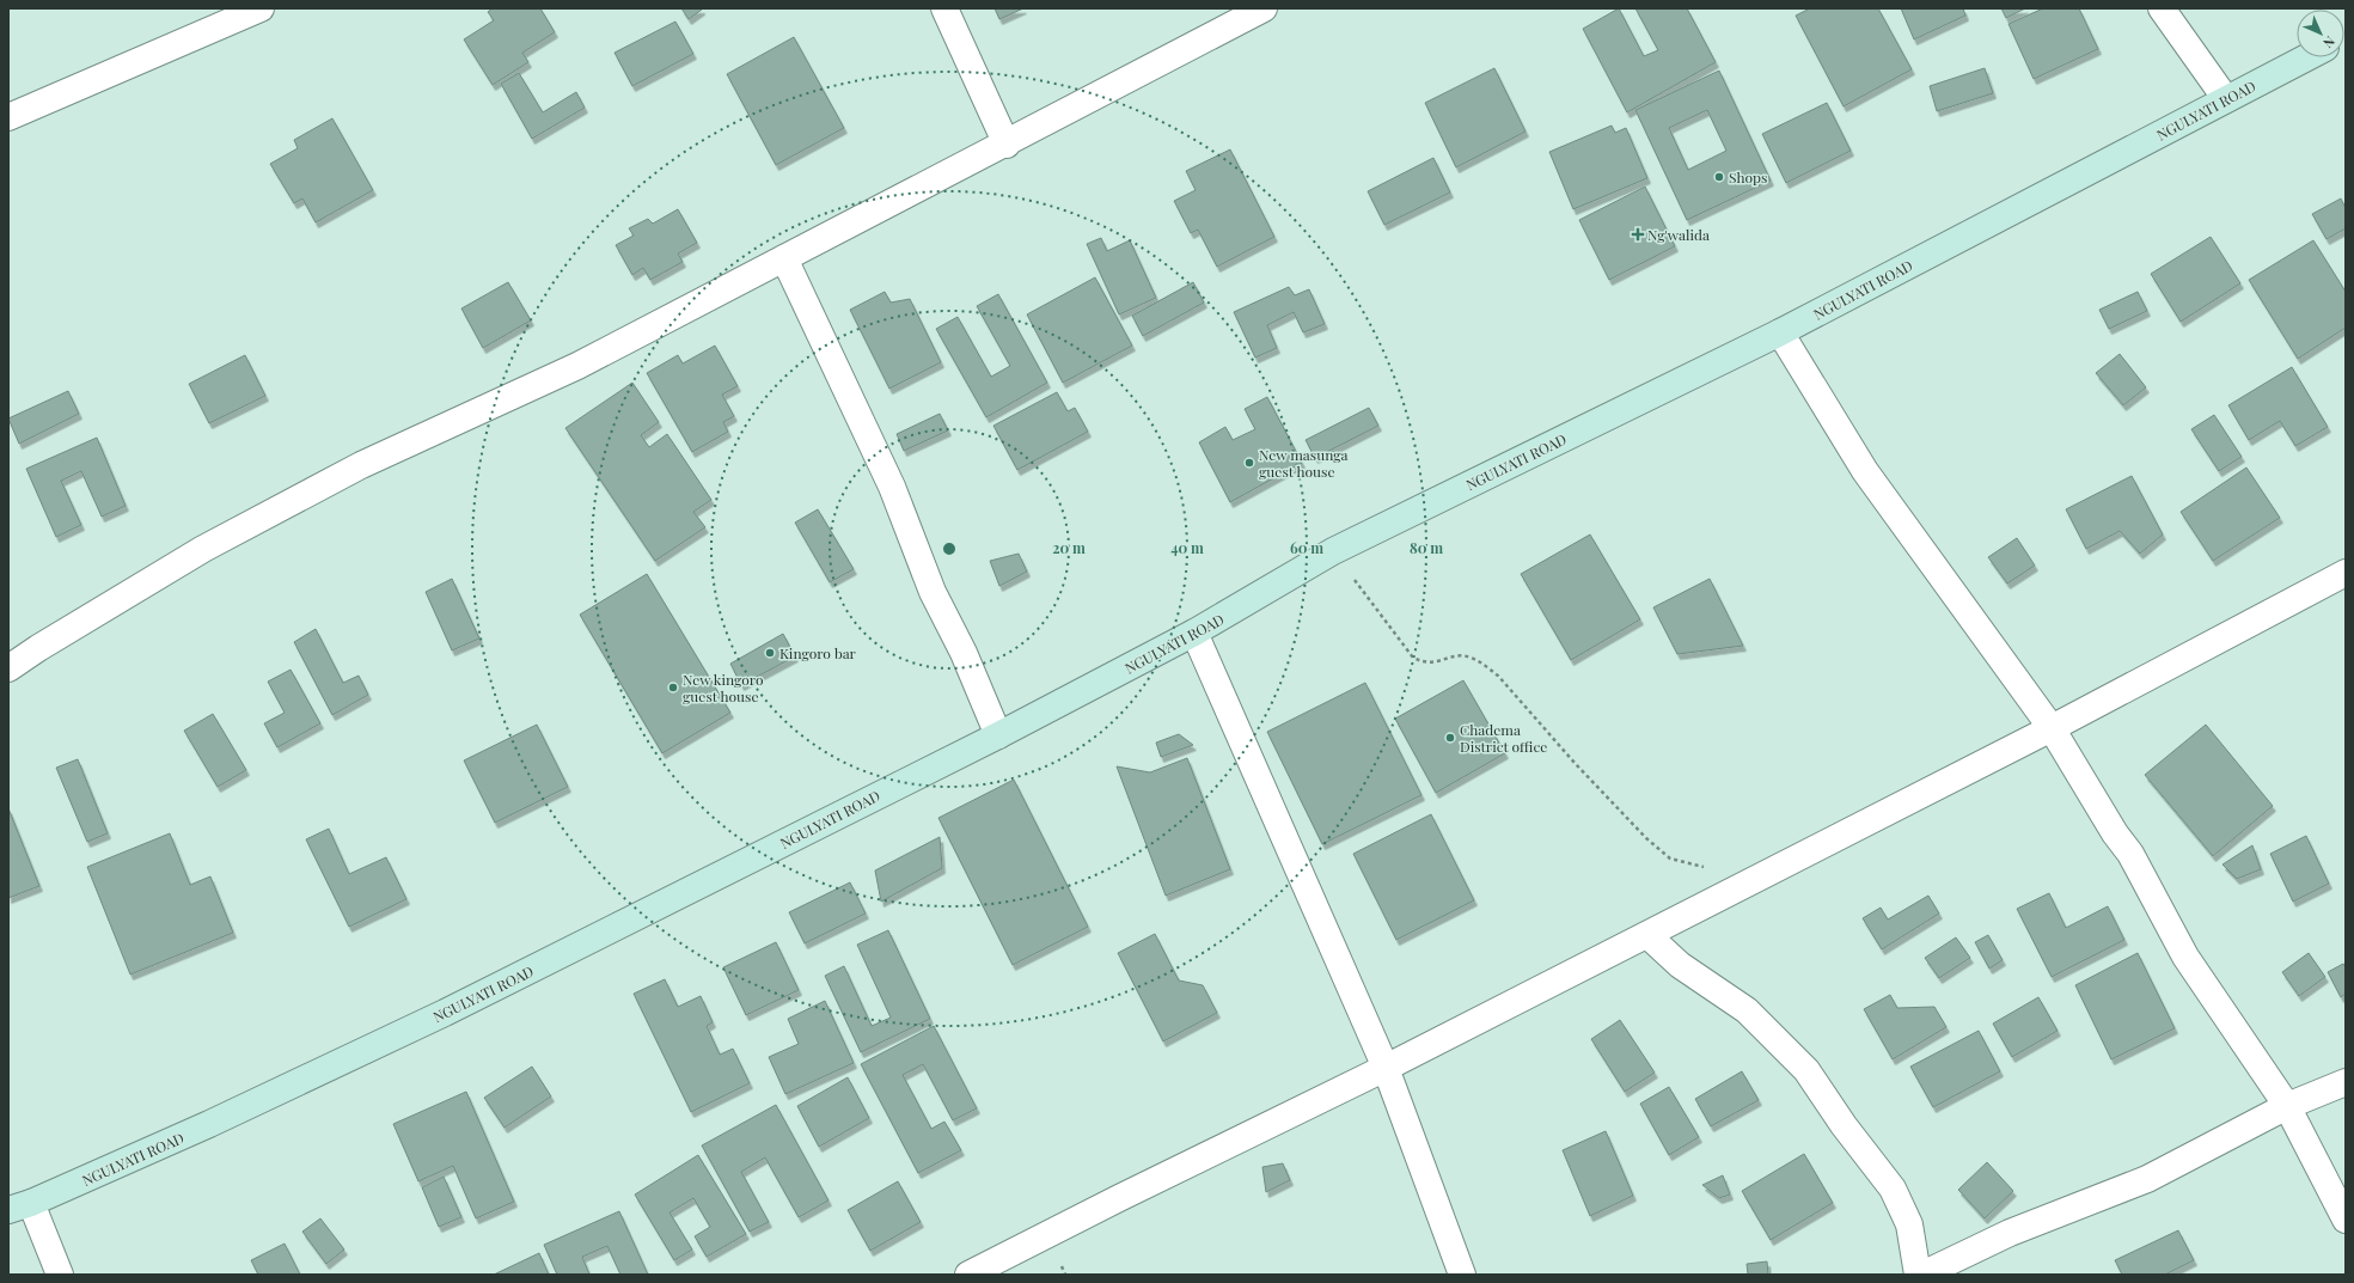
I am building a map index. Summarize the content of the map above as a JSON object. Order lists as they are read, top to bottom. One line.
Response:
{"streets":{"main road":["NGULYATI ROAD"]},"places":{"other":["Shops","New masunga guest house","Kingoro bar","New kingoro guest house","Chadema District office"],"health":["Ng'walida"]},"north":"bottom right","rings":["20 m","40 m","60 m","80 m"]}
